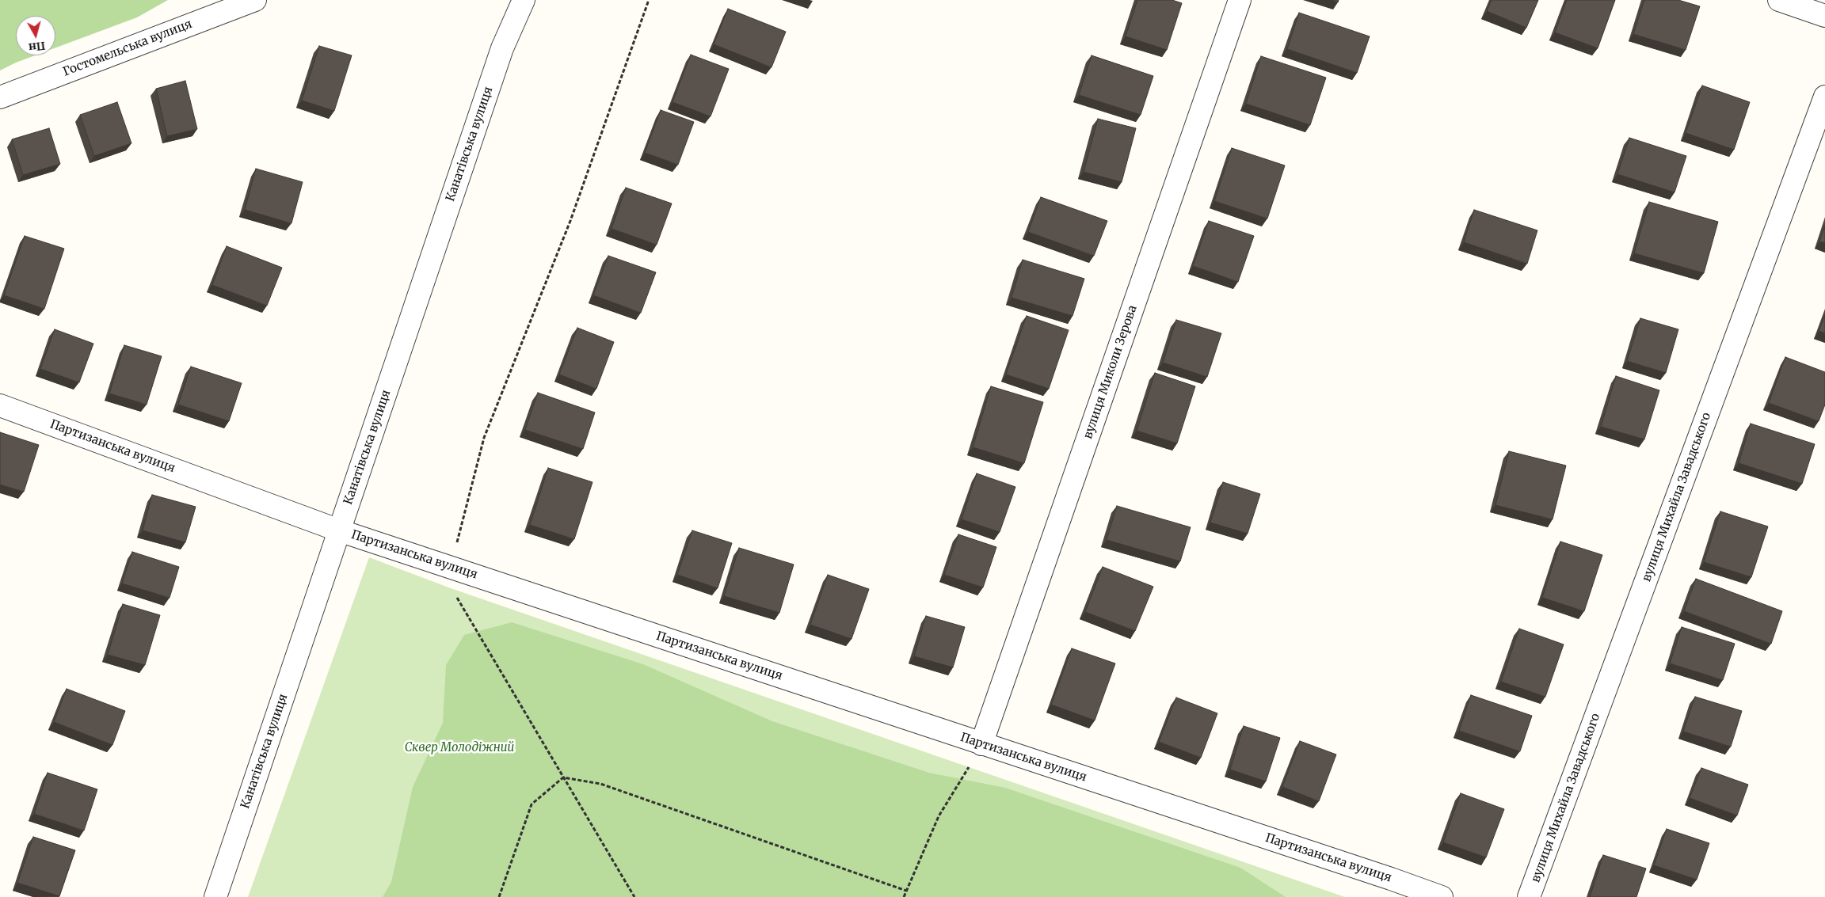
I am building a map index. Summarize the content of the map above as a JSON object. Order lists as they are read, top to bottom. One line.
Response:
{"streets":{"street":["Гостомельська вулиця","Канатівська вулиця","вулиця Миколи Зерова","Партизанська вулиця","вулиця Михайла Завадського"]},"crossings":[["Канатівська вулиця","Партизанська вулиця"],["вулиця Миколи Зерова","Партизанська вулиця"]],"parks":["Сквер Молодіжний"],"north":"bottom"}
